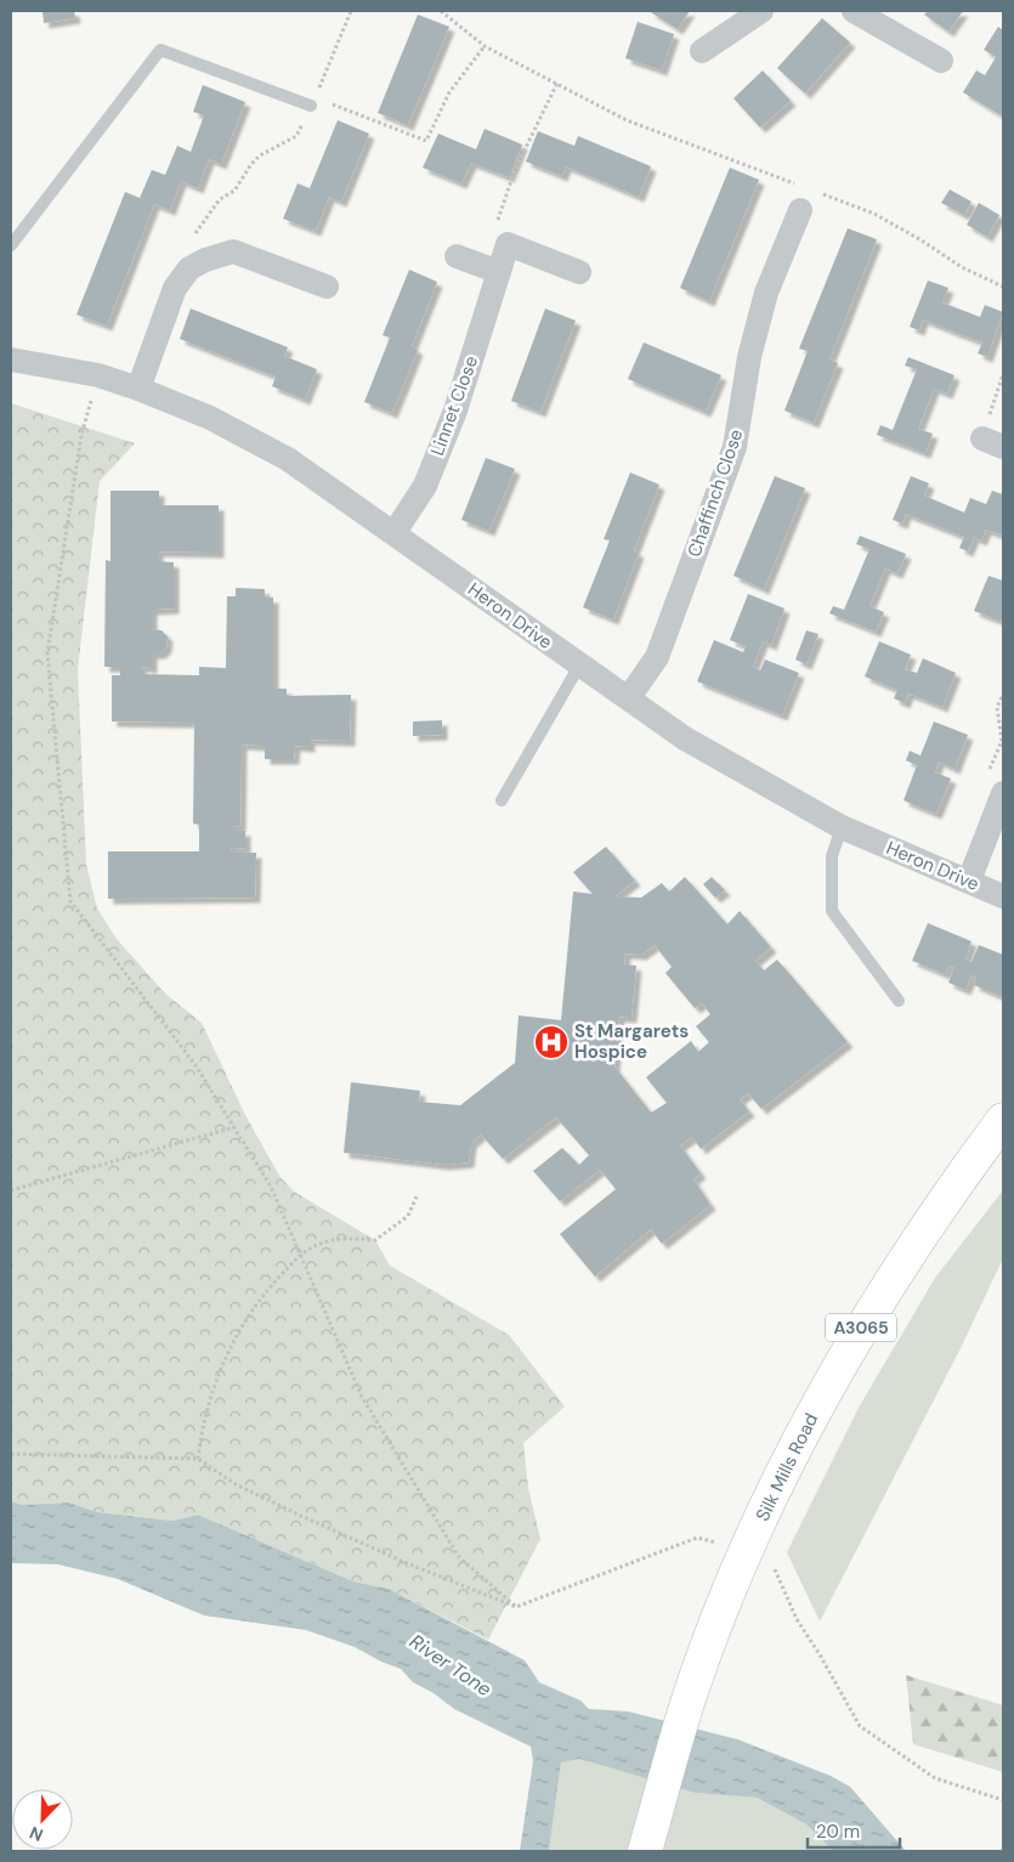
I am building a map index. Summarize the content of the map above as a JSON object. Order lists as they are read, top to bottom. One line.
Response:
{"streets":{"main road":["A3065","Silk Mills Road"],"street":["Linnet Close","Chaffinch Close","Heron Drive"]},"crossings":[["Linnet Close","Heron Drive"],["Chaffinch Close","Heron Drive"]],"water":["River Tone"],"places":{"hospital":["St Margarets Hospice"]},"scale_bar":"20 m","north":"bottom left"}
